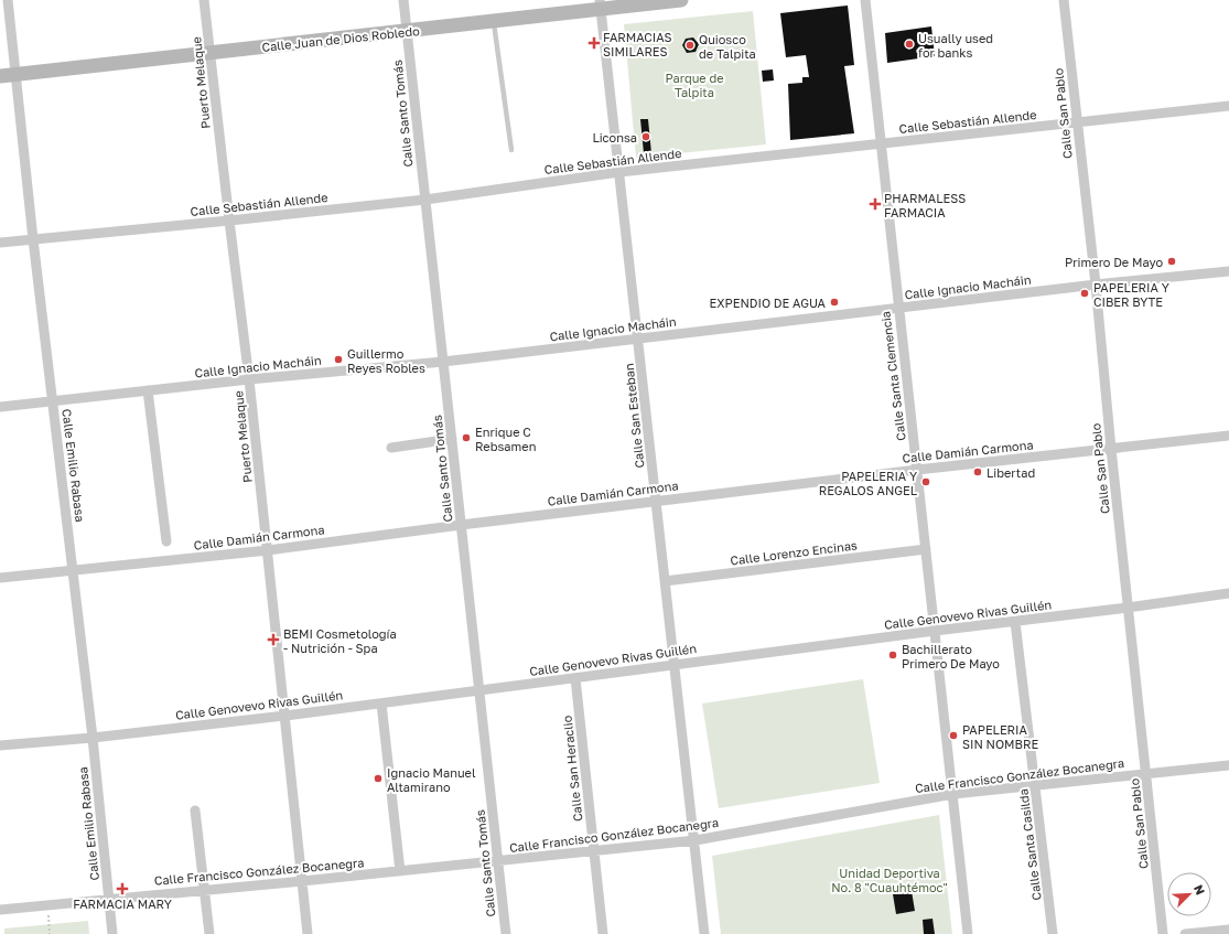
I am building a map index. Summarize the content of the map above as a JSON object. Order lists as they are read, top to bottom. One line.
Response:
{"streets":{"street":["Calle Juan de Dios Robledo","Puerto Melaque","Calle Santo Tomás","Calle San Pablo","Calle Sebastián Allende","Calle Ignacio Macháin","Calle Santa Clemencia","Calle San Esteban","Calle Damián Carmona","Calle Emilio Rabasa","Calle Lorenzo Encinas","Calle Genovevo Rivas Guillén","Calle San Heraclio","Calle Francisco González Bocanegra","Calle Santa Casilda"]},"crossings":[["Calle Juan de Dios Robledo","Puerto Melaque"],["Calle Juan de Dios Robledo","Calle Santo Tomás"],["Calle Juan de Dios Robledo","Calle San Esteban"],["Calle Juan de Dios Robledo","Calle Emilio Rabasa"],["Puerto Melaque","Calle Sebastián Allende"],["Puerto Melaque","Calle Ignacio Macháin"],["Puerto Melaque","Calle Damián Carmona"],["Puerto Melaque","Calle Genovevo Rivas Guillén"],["Puerto Melaque","Calle Francisco González Bocanegra"],["Calle Santo Tomás","Calle Sebastián Allende"],["Calle Santo Tomás","Calle Ignacio Macháin"],["Calle Santo Tomás","Calle Damián Carmona"],["Calle Santo Tomás","Calle Genovevo Rivas Guillén"],["Calle Santo Tomás","Calle Francisco González Bocanegra"],["Calle San Pablo","Calle Sebastián Allende"],["Calle San Pablo","Calle Ignacio Macháin"],["Calle San Pablo","Calle Damián Carmona"],["Calle San Pablo","Calle Genovevo Rivas Guillén"],["Calle San Pablo","Calle Francisco González Bocanegra"],["Calle Sebastián Allende","Calle Santa Clemencia"],["Calle Sebastián Allende","Calle San Esteban"],["Calle Sebastián Allende","Calle Emilio Rabasa"],["Calle Ignacio Macháin","Calle Santa Clemencia"],["Calle Ignacio Macháin","Calle San Esteban"],["Calle Ignacio Macháin","Calle Emilio Rabasa"],["Calle Santa Clemencia","Calle Damián Carmona"],["Calle Santa Clemencia","Calle Lorenzo Encinas"],["Calle Santa Clemencia","Calle Genovevo Rivas Guillén"],["Calle Santa Clemencia","Calle Francisco González Bocanegra"],["Calle San Esteban","Calle Damián Carmona"],["Calle San Esteban","Calle Lorenzo Encinas"],["Calle San Esteban","Calle Genovevo Rivas Guillén"],["Calle San Esteban","Calle Francisco González Bocanegra"],["Calle Damián Carmona","Calle Emilio Rabasa"],["Calle Emilio Rabasa","Calle Genovevo Rivas Guillén"],["Calle Emilio Rabasa","Calle Francisco González Bocanegra"],["Calle Genovevo Rivas Guillén","Calle San Heraclio"],["Calle Genovevo Rivas Guillén","Calle Santa Casilda"],["Calle San Heraclio","Calle Francisco González Bocanegra"],["Calle Francisco González Bocanegra","Calle Santa Casilda"]],"parks":["Parque de Talpita","Unidad Deportiva No. 8 \"Cuauhtémoc\""],"places":{"health":["FARMACIAS SIMILARES","PHARMALESS FARMACIA","BEMI Cosmetología - Nutrición - Spa","FARMACIA MARY"],"other":["Usually used for banks","Quiosco de Talpita","Liconsa","Primero De Mayo","PAPELERIA Y CIBER BYTE","EXPENDIO DE AGUA","Guillermo Reyes Robles","Enrique C Rebsamen","Libertad","PAPELERIA Y REGALOS ANGEL","Bachillerato Primero De Mayo","PAPELERIA SIN NOMBRE","Ignacio Manuel Altamirano"]},"north":"top right"}
